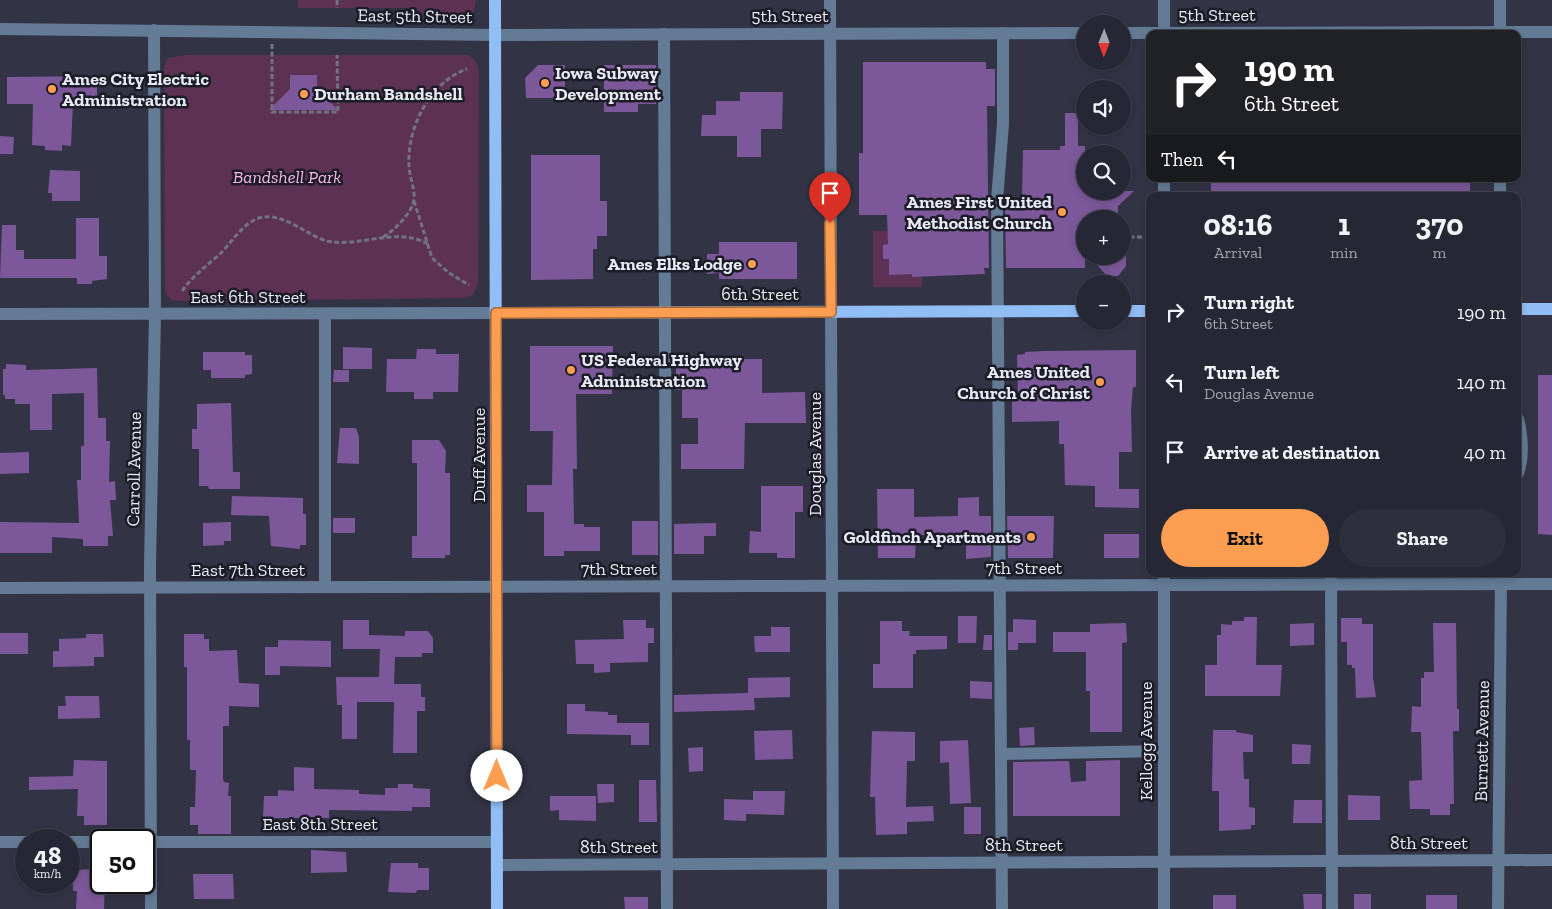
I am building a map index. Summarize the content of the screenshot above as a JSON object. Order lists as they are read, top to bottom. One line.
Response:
{"streets":{"main road":["6th Street","Duff Avenue"],"street":["5th Street","East 5th Street","East 6th Street","Douglas Avenue","Carroll Avenue","7th Street","East 7th Street","Kellogg Avenue","Burnett Avenue","East 8th Street","8th Street"]},"crossings":[["5th Street","East 5th Street"],["5th Street","Douglas Avenue"],["5th Street","Duff Avenue"],["East 5th Street","Duff Avenue"],["East 5th Street","Carroll Avenue"],["6th Street","East 6th Street"],["6th Street","Douglas Avenue"],["6th Street","Duff Avenue"],["East 6th Street","Duff Avenue"],["East 6th Street","Carroll Avenue"],["Douglas Avenue","7th Street"],["Douglas Avenue","8th Street"],["Duff Avenue","7th Street"],["Duff Avenue","East 7th Street"],["Duff Avenue","East 8th Street"],["Duff Avenue","8th Street"],["Carroll Avenue","East 7th Street"],["7th Street","East 7th Street"],["7th Street","Kellogg Avenue"],["7th Street","Burnett Avenue"],["Kellogg Avenue","8th Street"],["Burnett Avenue","8th Street"]],"parks":["Bandshell Park"],"places":["Iowa Subway Development","Ames City Electric Administration","Durham Bandshell","Ames First United Methodist Church","Ames Elks Lodge","US Federal Highway Administration","Ames United Church of Christ","Goldfinch Apartments"],"north":"bottom","page":{"map_buttons":["+","−"],"turn":["190 m","6th Street"],"then":"Then","eta":["08:16","Arrival","1","min","370","m"],"list":[{"name":"Turn right","note":"6th Street","value":"190 m"},{"name":"Turn left","note":"Douglas Avenue","value":"140 m"},{"name":"Arrive at destination","value":"40 m"}],"buttons":["Exit","Share"],"speed":"48 km/h","limit":"50"}}
